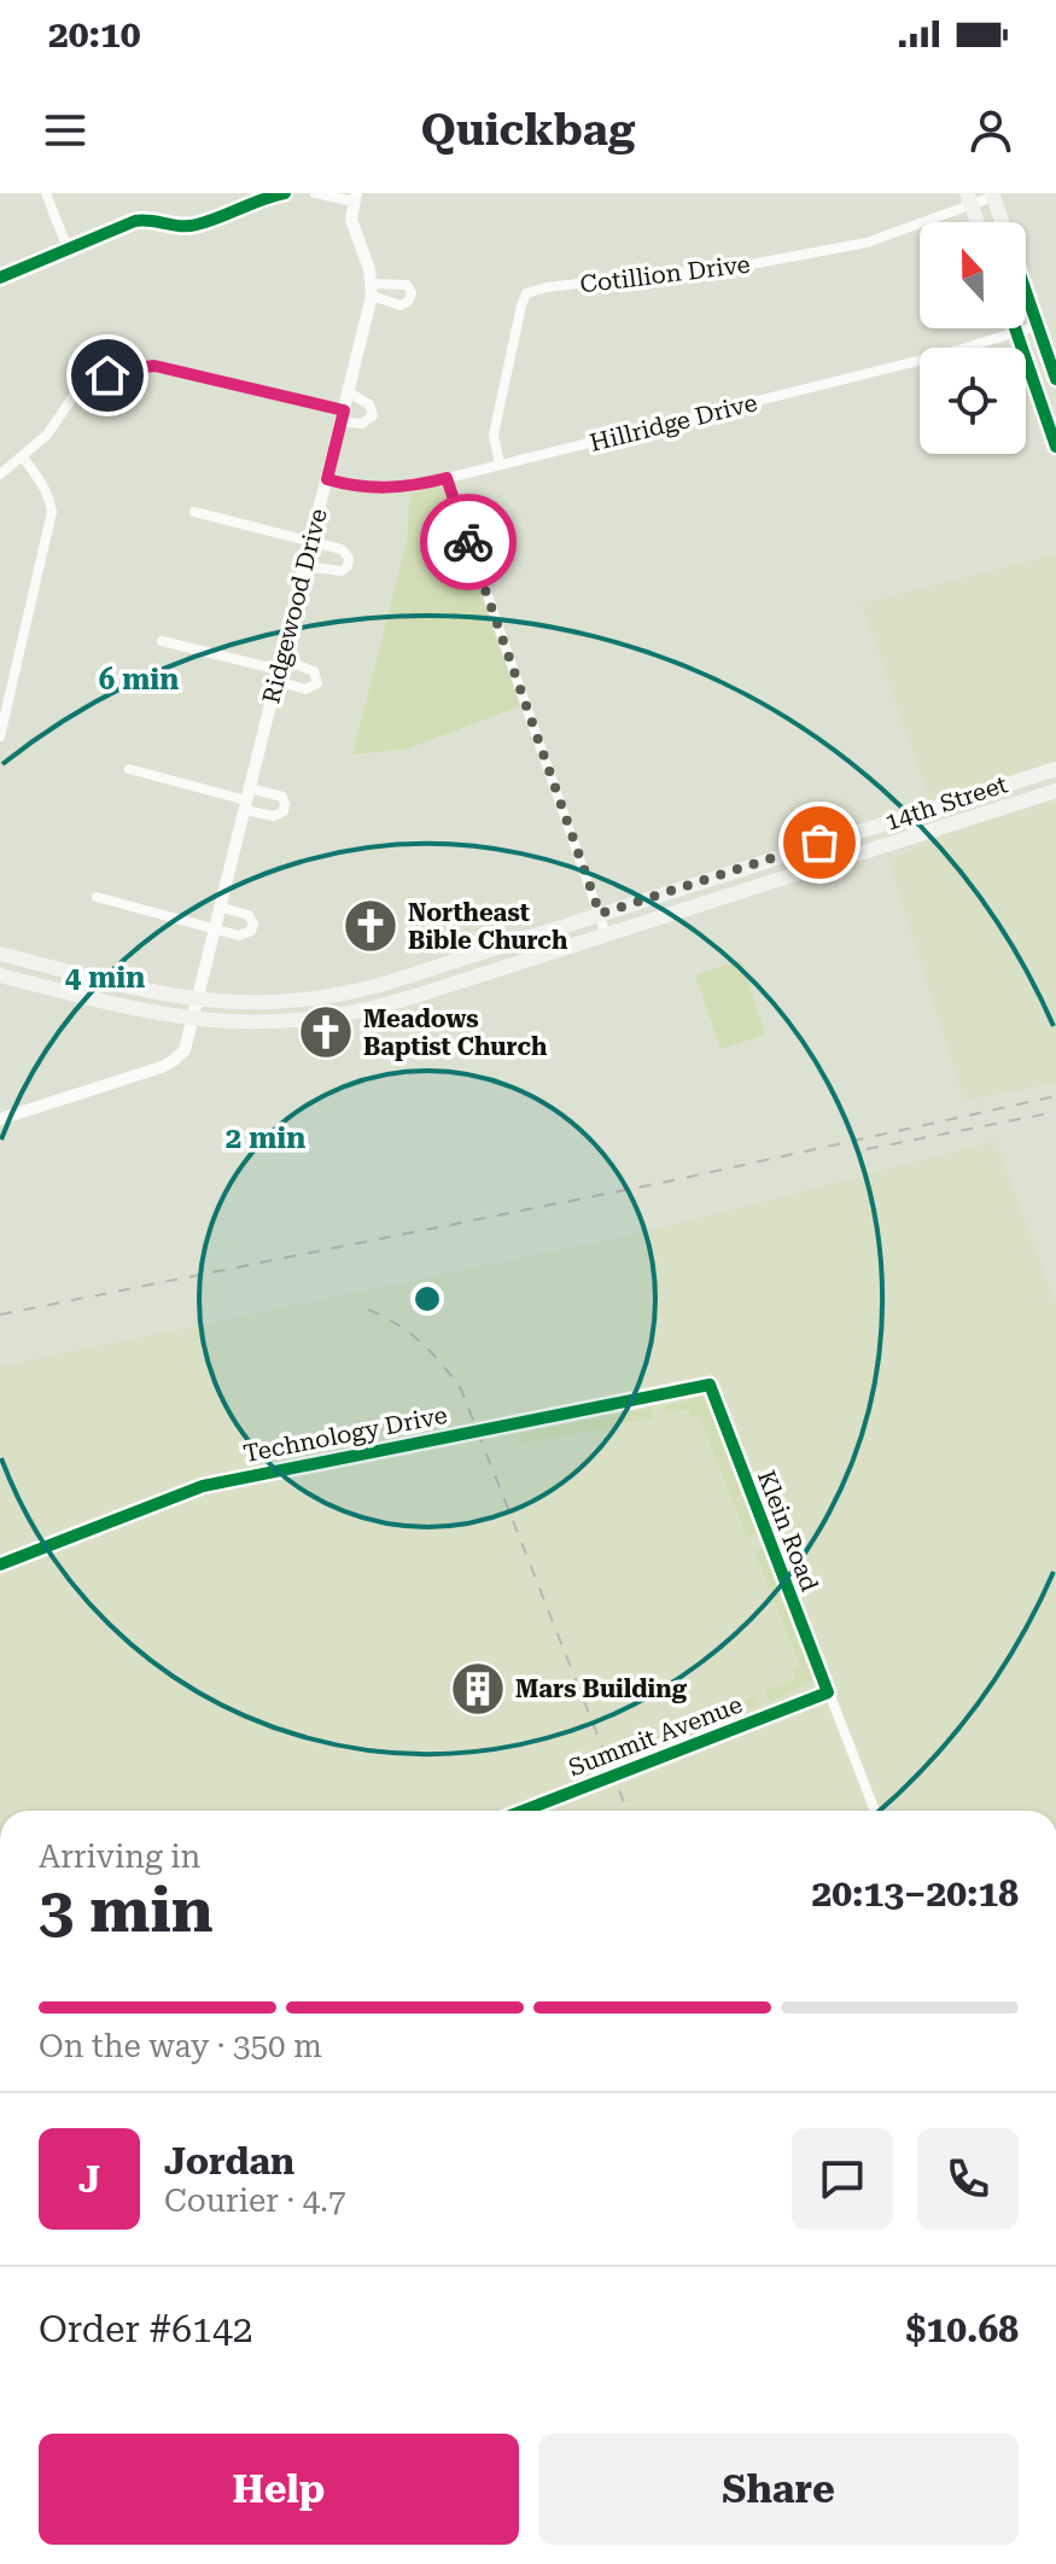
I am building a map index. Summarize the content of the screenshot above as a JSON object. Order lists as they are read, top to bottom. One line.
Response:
{"streets":{"main road":["14th Street"],"street":["Cotillion Drive","Hillridge Drive","Ridgewood Drive","Technology Drive","Klein Road","Summit Avenue"]},"crossings":[["Cotillion Drive","Hillridge Drive"],["Hillridge Drive","Ridgewood Drive"],["Ridgewood Drive","14th Street"],["Technology Drive","Klein Road"],["Klein Road","Summit Avenue"]],"places":{"church":["Northeast Bible Church","Meadows Baptist Church"],"building":["Mars Building"]},"north":"top","page":{"status":"20:10","header":"Quickbag","heading":["3 min","Arriving in","20:13–20:18"],"panel":["Jordan","Courier · 4.7","Order #6142","$10.68"],"bar":"On the way · 350 m","round":"J","buttons":["Help","Share"]},"rings":["6 min","4 min","2 min"]}
